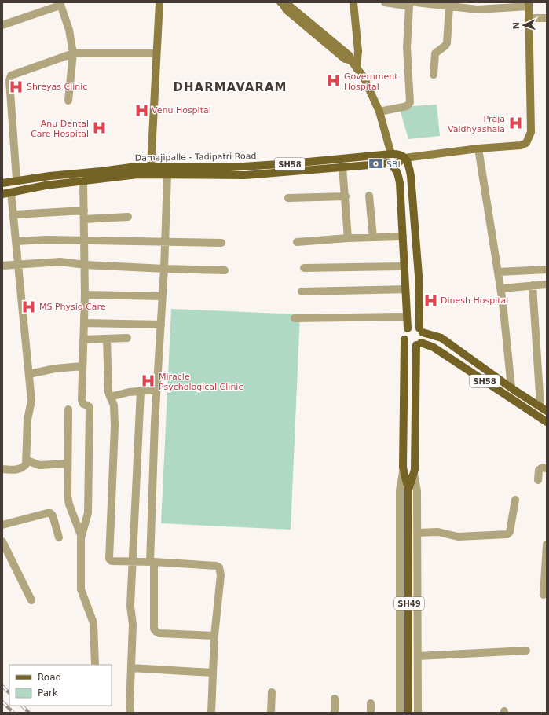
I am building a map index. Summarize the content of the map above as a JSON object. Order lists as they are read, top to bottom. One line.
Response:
{"streets":{"main road":["Damajipalle - Tadipatri Road","SH58","SH49"]},"crossings":[["SH58","SH49"]],"districts":["DHARMAVARAM"],"places":{"hospital":["Government Hospital","Shreyas Clinic","Venu Hospital","Praja Vaidhyashala","Anu Dental Care Hospital","Dinesh Hospital","MS Physio Care","Miracle Psychological Clinic"],"bank":["SBI"]},"legend":["Road","Park"],"north":"left"}
